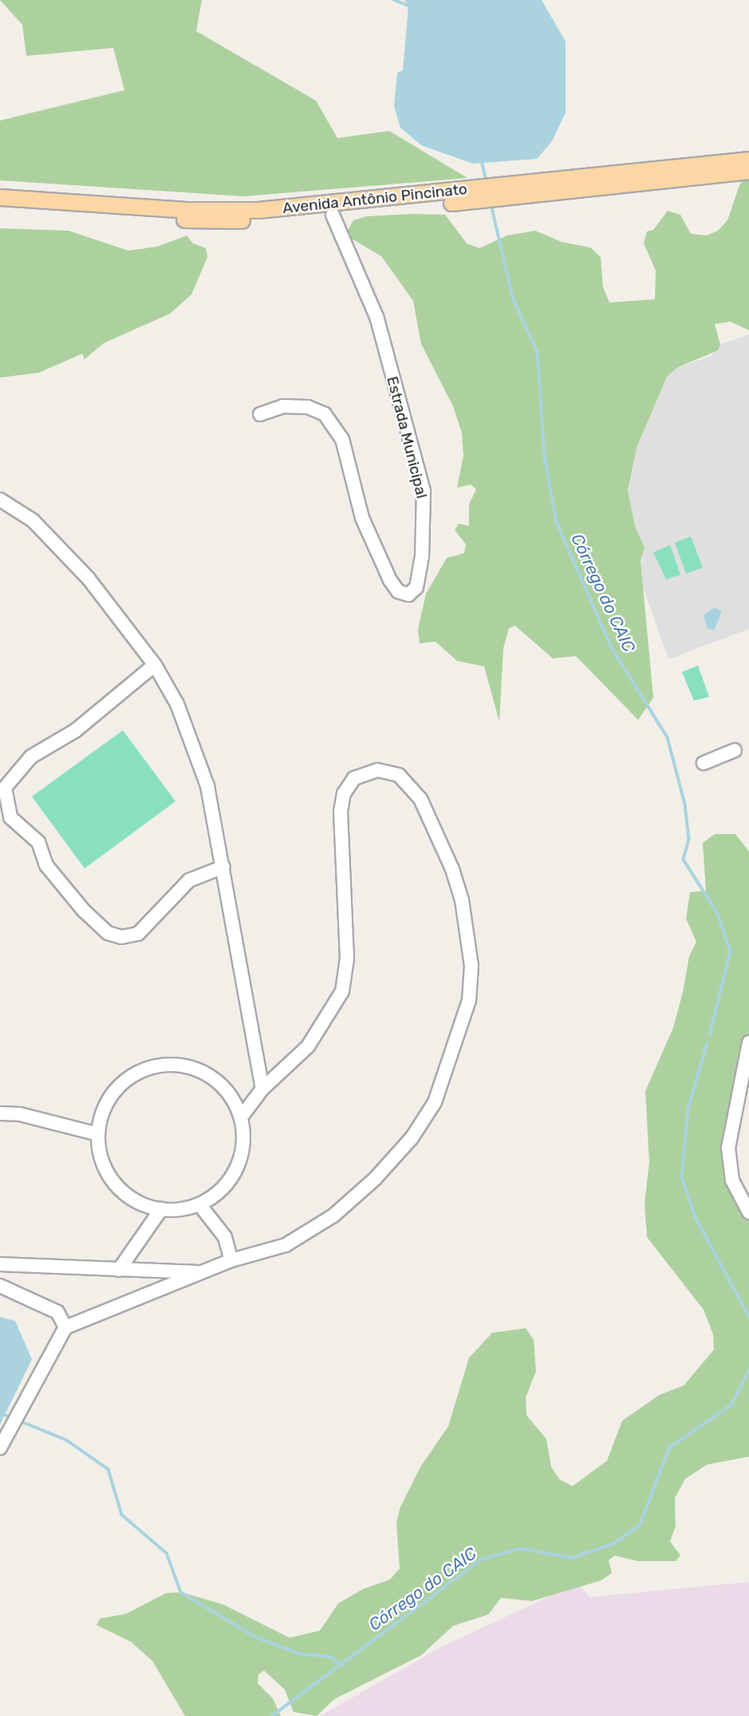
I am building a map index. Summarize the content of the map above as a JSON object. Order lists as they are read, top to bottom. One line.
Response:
{"streets":{"main road":["Avenida Antônio Pincinato"],"street":["Estrada Municipal"]},"crossings":[["Avenida Antônio Pincinato","Estrada Municipal"]],"water":["Córrego do CAIC"]}
